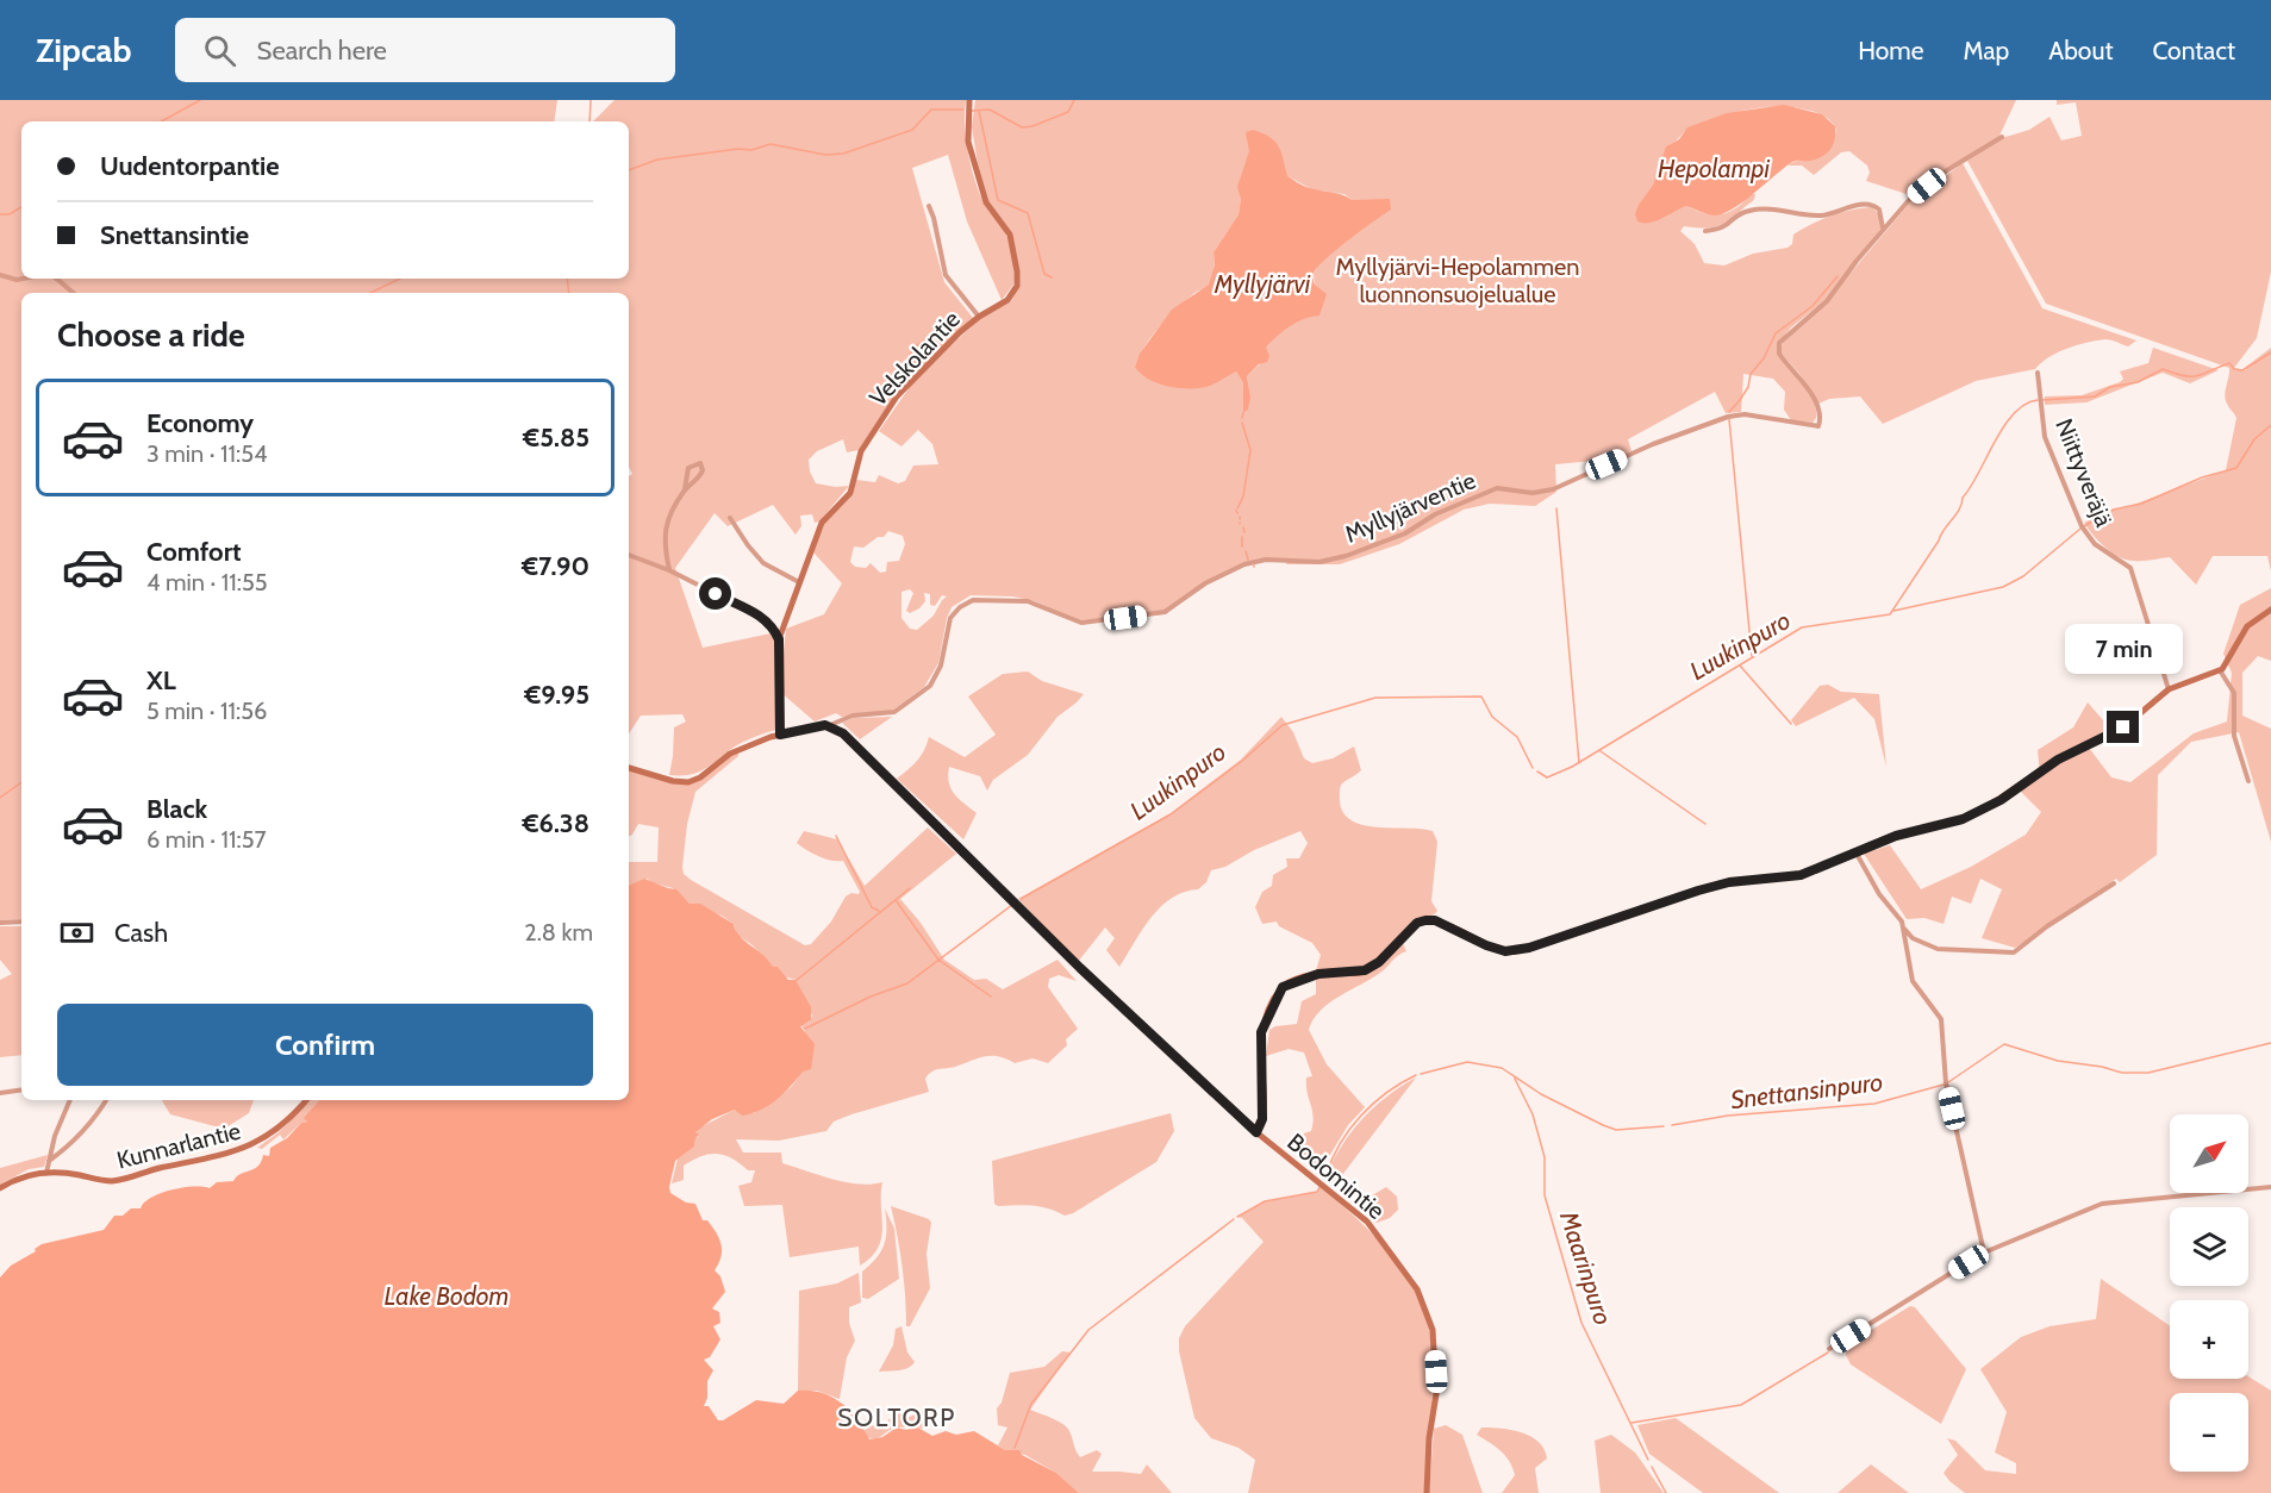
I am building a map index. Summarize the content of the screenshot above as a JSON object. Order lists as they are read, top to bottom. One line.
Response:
{"streets":{"street":["Velskolantie","Niittyveräjä","Myllyjärventie","Kunnarlantie","Bodomintie"]},"crossings":[["Myllyjärventie","Bodomintie"]],"districts":["SOLTORP"],"water":["Hepolampi","Myllyjärvi","Luukinpuro","Snettansinpuro","Maarinpuro","Lake Bodom"],"parks":["Myllyjärvi-Hepolammen luonnonsuojelualue"],"north":"top right","page":{"header":"Zipcab","search":"Search here","nav":["Home","Map","About","Contact"],"banner":["Uudentorpantie","Snettansintie"],"heading":"Choose a ride","list":[{"name":"Economy","note":"3 min · 11:54","value":"€5.85"},{"name":"Comfort","note":"4 min · 11:55","value":"€7.90"},{"name":"XL","note":"5 min · 11:56","value":"€9.95"},{"name":"Black","note":"6 min · 11:57","value":"€6.38"}],"bubble":"7 min","pay":["Cash","2.8 km"],"buttons":"Confirm","map_buttons":["+","−"]}}
